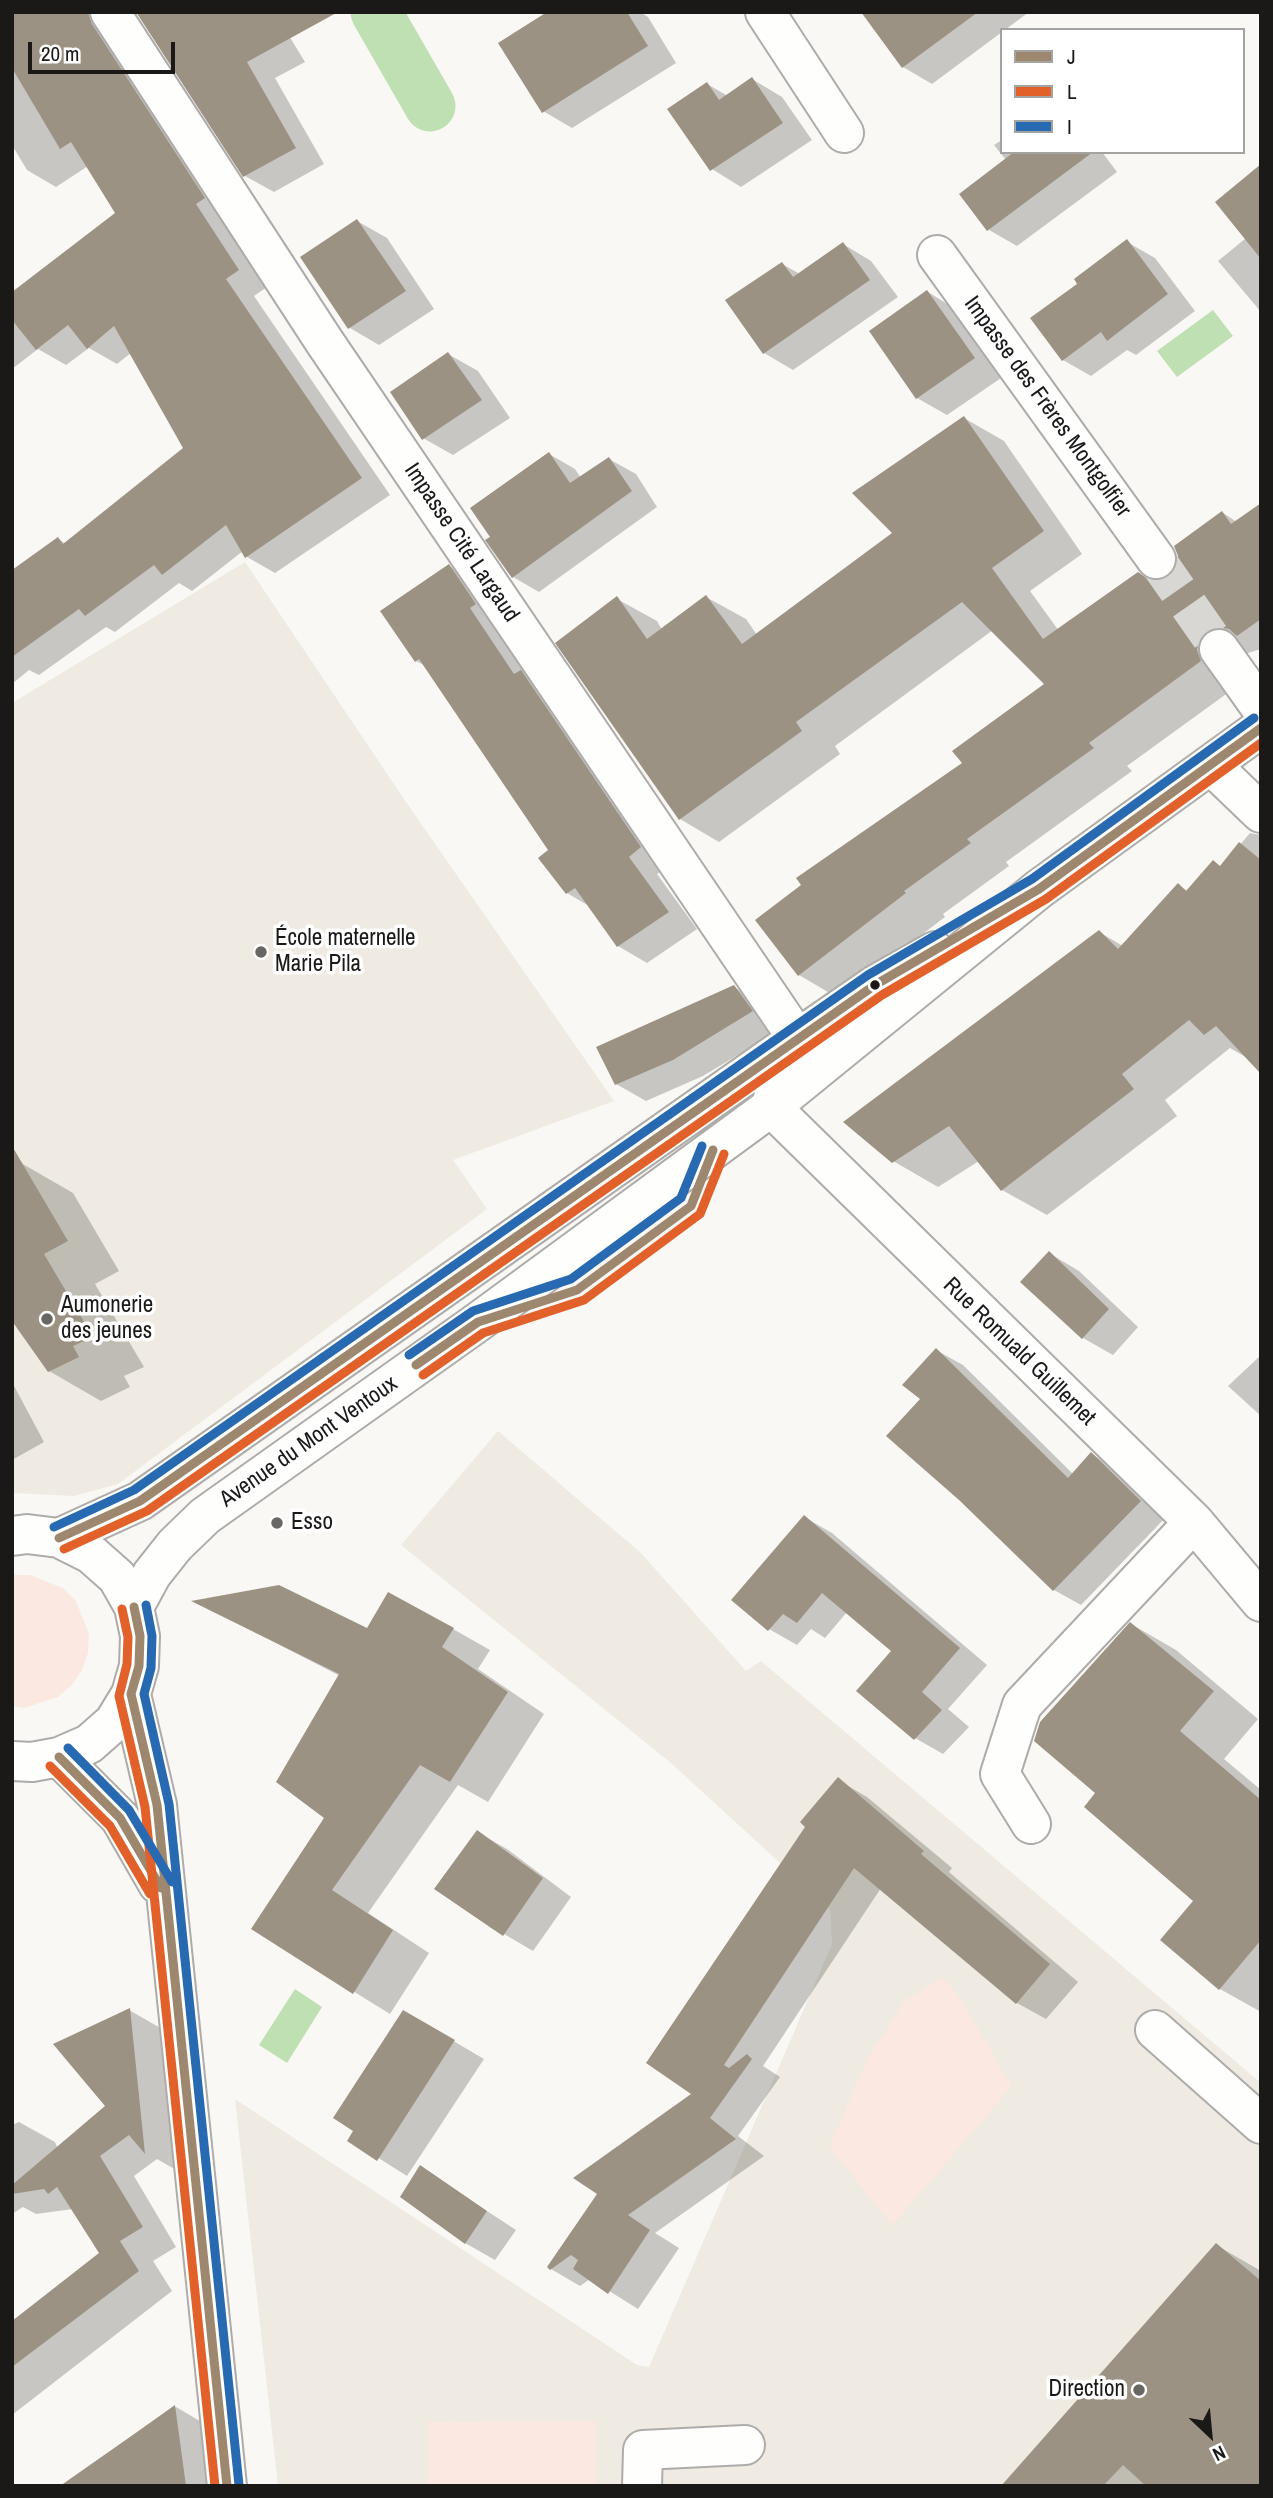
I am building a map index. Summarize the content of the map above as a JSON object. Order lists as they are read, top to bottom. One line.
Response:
{"streets":{"main road":["Impasse des Frères Montgolfier","Impasse Cité Largaud","Rue Romuald Guillemet","Avenue du Mont Ventoux"]},"crossings":[["Impasse Cité Largaud","Avenue du Mont Ventoux"],["Rue Romuald Guillemet","Avenue du Mont Ventoux"]],"places":["École maternelle Marie Pila","Aumonerie des jeunes","Esso","Direction"],"lines":["transit line I","transit line J","transit line L"],"legend":["J","L","I"],"scale_bar":"20 m","north":"bottom right"}
